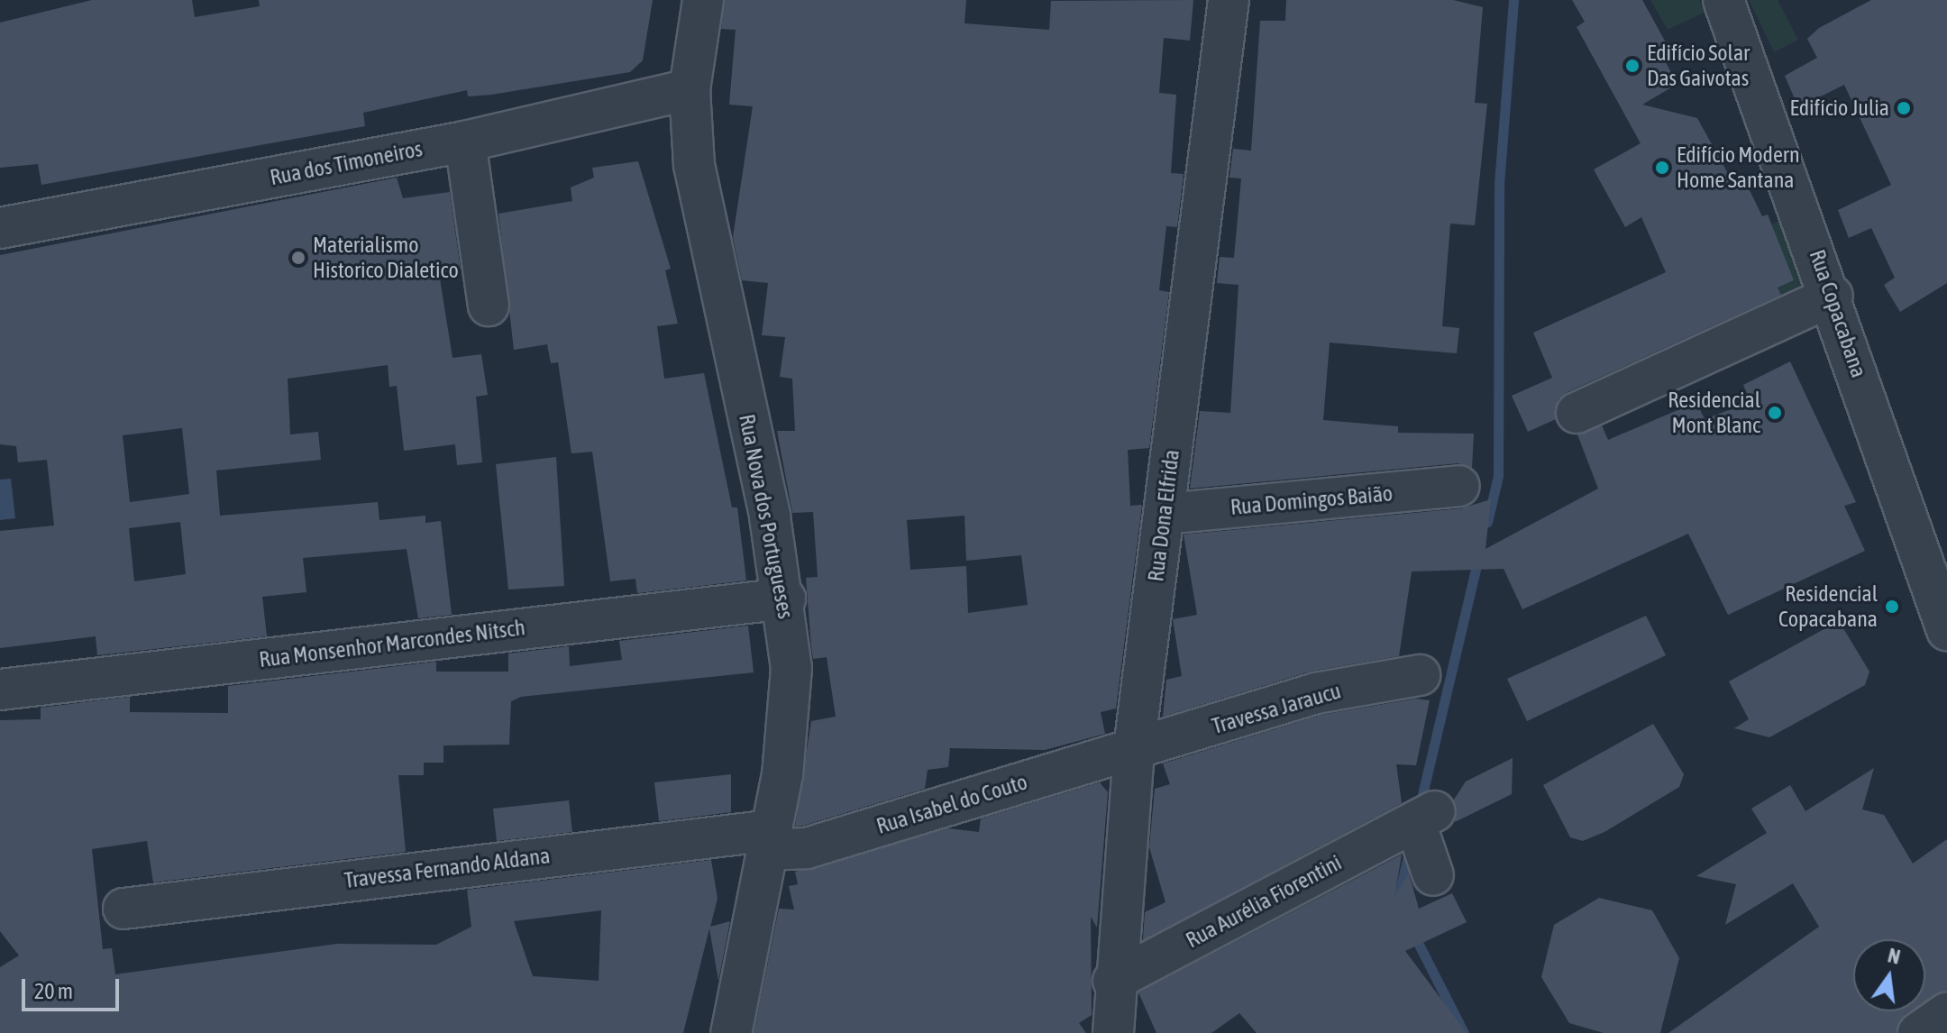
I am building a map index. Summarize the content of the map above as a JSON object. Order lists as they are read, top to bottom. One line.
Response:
{"streets":{"street":["Rua dos Timoneiros","Rua Copacabana","Rua Domingos Baião","Rua Dona Elfrida","Rua Nova dos Portugueses","Rua Monsenhor Marcondes Nitsch","Travessa Jaraucu","Rua Isabel do Couto","Travessa Fernando Aldana","Rua Aurélia Fiorentini"]},"crossings":[["Rua dos Timoneiros","Rua Nova dos Portugueses"],["Rua Domingos Baião","Rua Dona Elfrida"],["Rua Dona Elfrida","Travessa Jaraucu"],["Rua Dona Elfrida","Rua Isabel do Couto"],["Rua Dona Elfrida","Rua Aurélia Fiorentini"],["Rua Nova dos Portugueses","Rua Monsenhor Marcondes Nitsch"],["Rua Nova dos Portugueses","Rua Isabel do Couto"],["Rua Nova dos Portugueses","Travessa Fernando Aldana"],["Travessa Jaraucu","Rua Isabel do Couto"],["Rua Isabel do Couto","Travessa Fernando Aldana"]],"places":["Edifício Solar Das Gaivotas","Edifício Julia","Edifício Modern Home Santana","Materialismo Historico Dialetico","Residencial Mont Blanc","Residencial Copacabana"],"scale_bar":"20 m","north":"top"}
